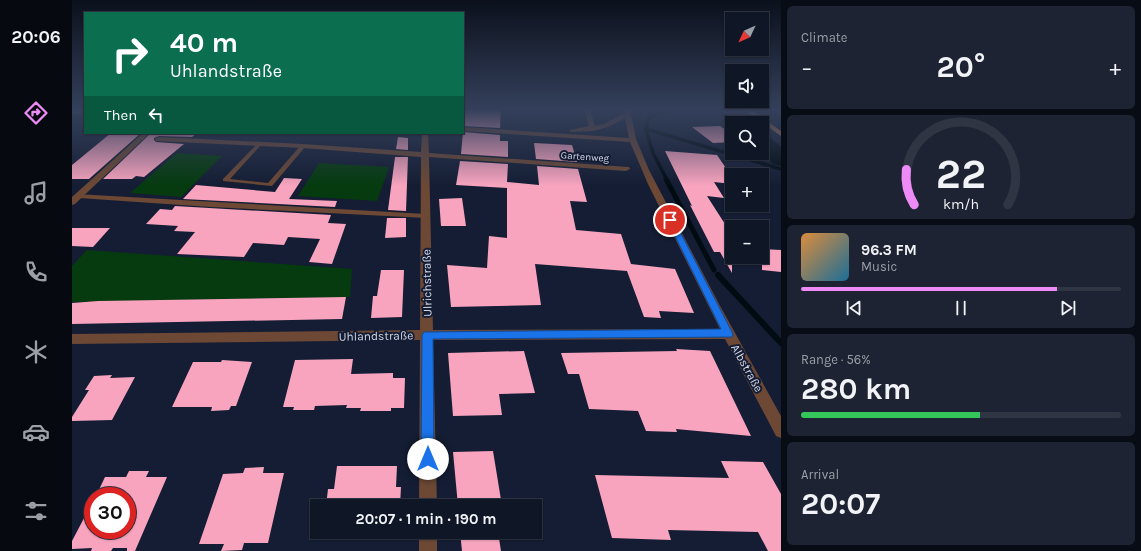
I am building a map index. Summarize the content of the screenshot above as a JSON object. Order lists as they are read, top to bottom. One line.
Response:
{"streets":{"street":["Gartenweg","Ulrichstraße","Uhlandstraße","Albstraße"]},"crossings":[["Gartenweg","Ulrichstraße"],["Ulrichstraße","Uhlandstraße"],["Uhlandstraße","Albstraße"]],"north":"bottom left","page":{"tabs":"20:06","tile":["Climate",["Range · 56%","280 km"],["Arrival","20:07"]],"map_buttons":["+","−"],"turn":["40 m","Uhlandstraße"],"heat":["−","20°","+"],"then":"Then","song":["96.3 FM","Music"],"limit":"30","trip":"20:07 · 1 min · 190 m","gauge":["22","km/h"]}}
